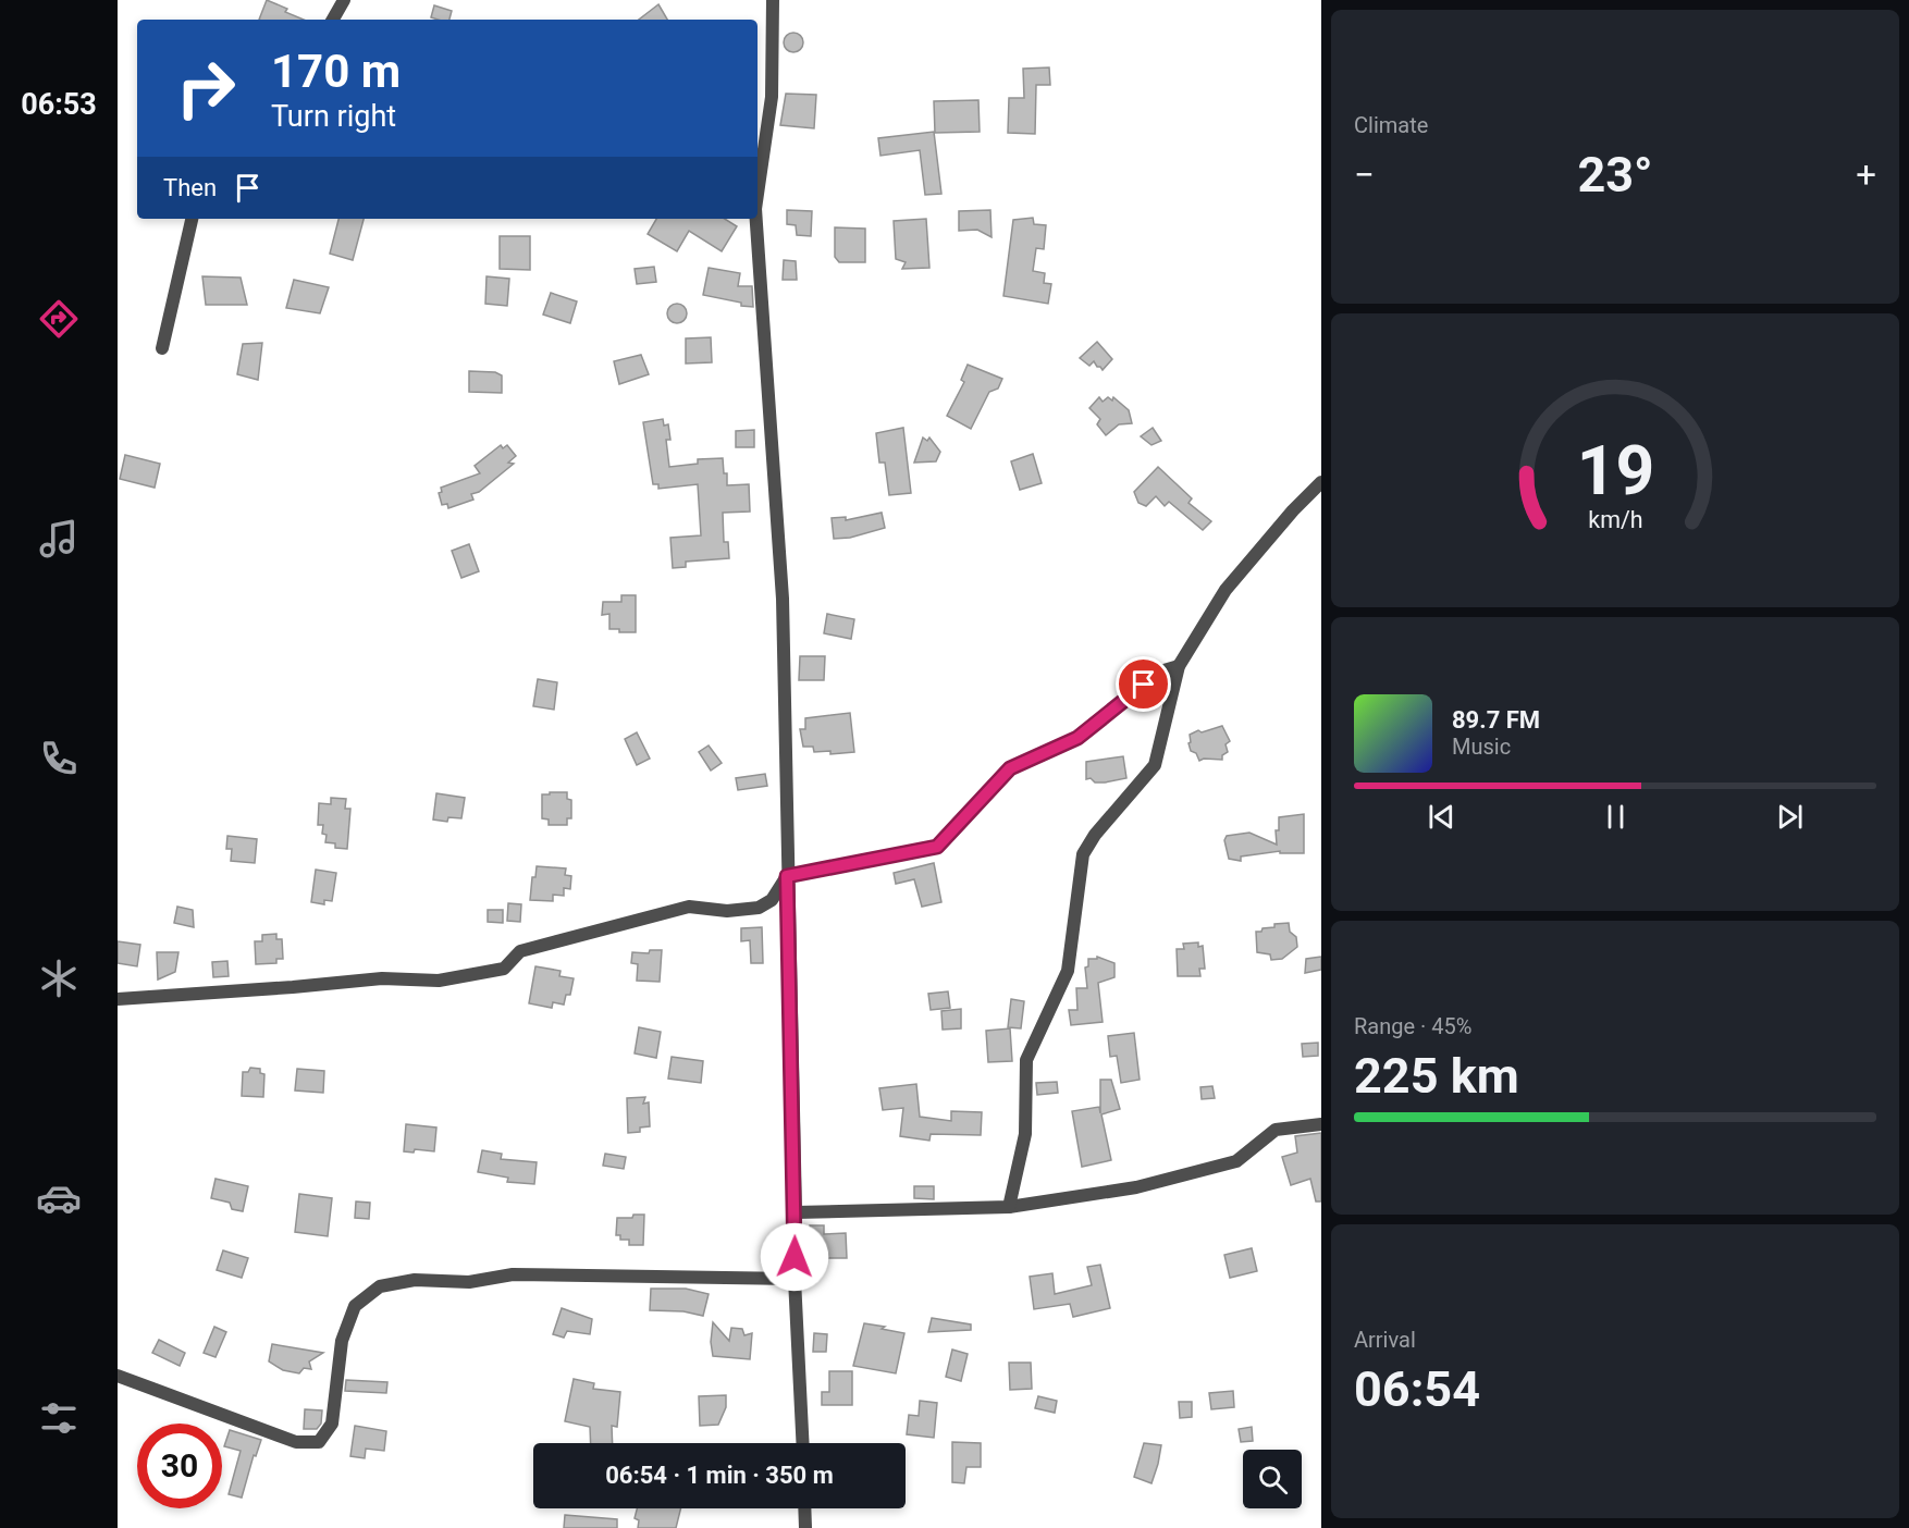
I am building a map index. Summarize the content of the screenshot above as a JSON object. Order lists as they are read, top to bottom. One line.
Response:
{"page":{"tabs":"06:53","tile":["Climate",["Range · 45%","225 km"],["Arrival","06:54"]],"turn":["170 m","Turn right"],"heat":["−","23°","+"],"then":"Then","song":["89.7 FM","Music"],"limit":"30","trip":"06:54 · 1 min · 350 m","gauge":["19","km/h"]}}
